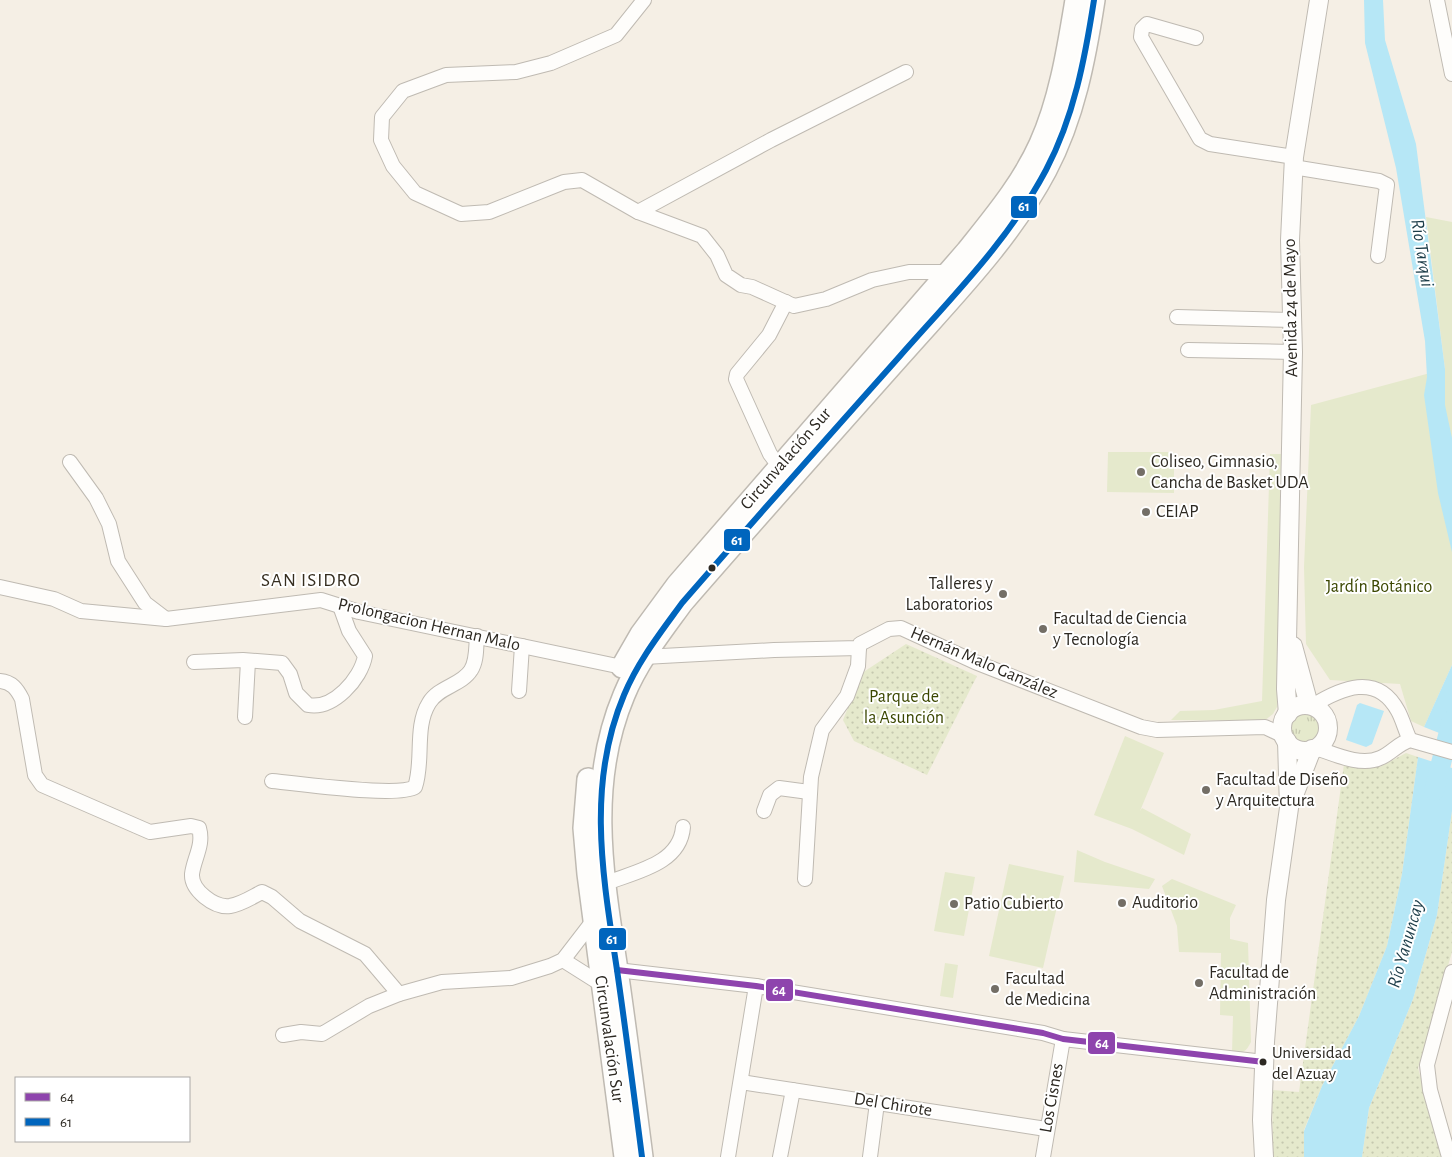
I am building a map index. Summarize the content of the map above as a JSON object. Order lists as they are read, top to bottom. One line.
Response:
{"streets":{"highway":["Circunvalación Sur"],"main road":["Avenida 24 de Mayo"],"street":["Prolongacion Hernan Malo","Hernán Malo Ganzález","Los Cisnes","Del Chirote"]},"crossings":[["Avenida 24 de Mayo","Hernán Malo Ganzález"],["Circunvalación Sur","Prolongacion Hernan Malo"],["Los Cisnes","Del Chirote"]],"districts":["SAN ISIDRO"],"water":["Río Tarqui","Río Yanuncay"],"parks":["Jardín Botánico","Parque de la Asunción"],"places":["Coliseo, Gimnasio, Cancha de Basket UDA","CEIAP","Talleres y Laboratorios","Facultad de Ciencia y Tecnología","Facultad de Diseño y Arquitectura","Auditorio","Patio Cubierto","Facultad de Administración","Facultad de Medicina","Universidad del Azuay"],"lines":["transit line 61","transit line 64"],"legend":["64","61"]}
